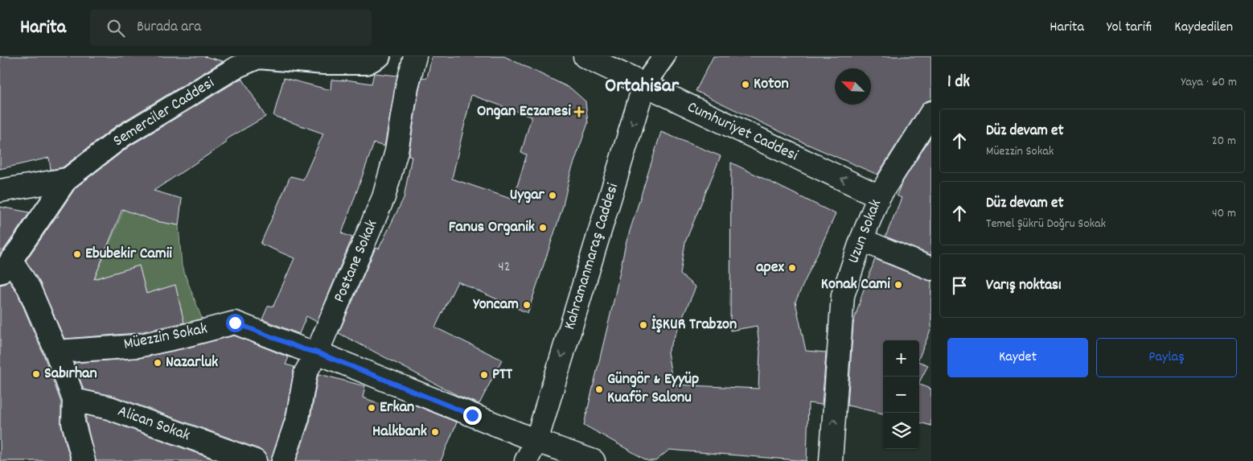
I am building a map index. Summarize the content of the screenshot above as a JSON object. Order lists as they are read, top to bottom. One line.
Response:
{"streets":{"street":["Semerciler Caddesi","Cumhuriyet Caddesi","Uzun Sokak","Kahramanmaraş Caddesi","Postane Sokak","Müezzin Sokak","Alican Sokak"]},"crossings":[["Cumhuriyet Caddesi","Uzun Sokak"],["Cumhuriyet Caddesi","Kahramanmaraş Caddesi"],["Kahramanmaraş Caddesi","Müezzin Sokak"],["Postane Sokak","Müezzin Sokak"]],"one_way":["Cumhuriyet Caddesi","Uzun Sokak","Kahramanmaraş Caddesi"],"districts":["Ortahisar"],"places":{"other":["Koton","Uygar","Fanus Organik","Ebubekir Camii","apex","Konak Cami","Yoncam","İŞKUR Trabzon","Nazarluk","Sabırhan","PTT","Güngör & Eyyüp Kuaför Salonu","Erkan","Halkbank"],"health":["Ongan Eczanesi"]},"house_numbers":["42"],"north":"top left","page":{"header":"Harita","search":"Burada ara","nav":["Harita","Yol tarifi","Kaydedilen"],"heading":["1 dk","Yaya · 60 m"],"list":[["Düz devam et","Müezzin Sokak","20 m"],["Düz devam et","Temel Şükrü Doğru Sokak","40 m"],"Varış noktası"],"buttons":["Kaydet","Paylaş"],"map_buttons":["+","−"]}}
